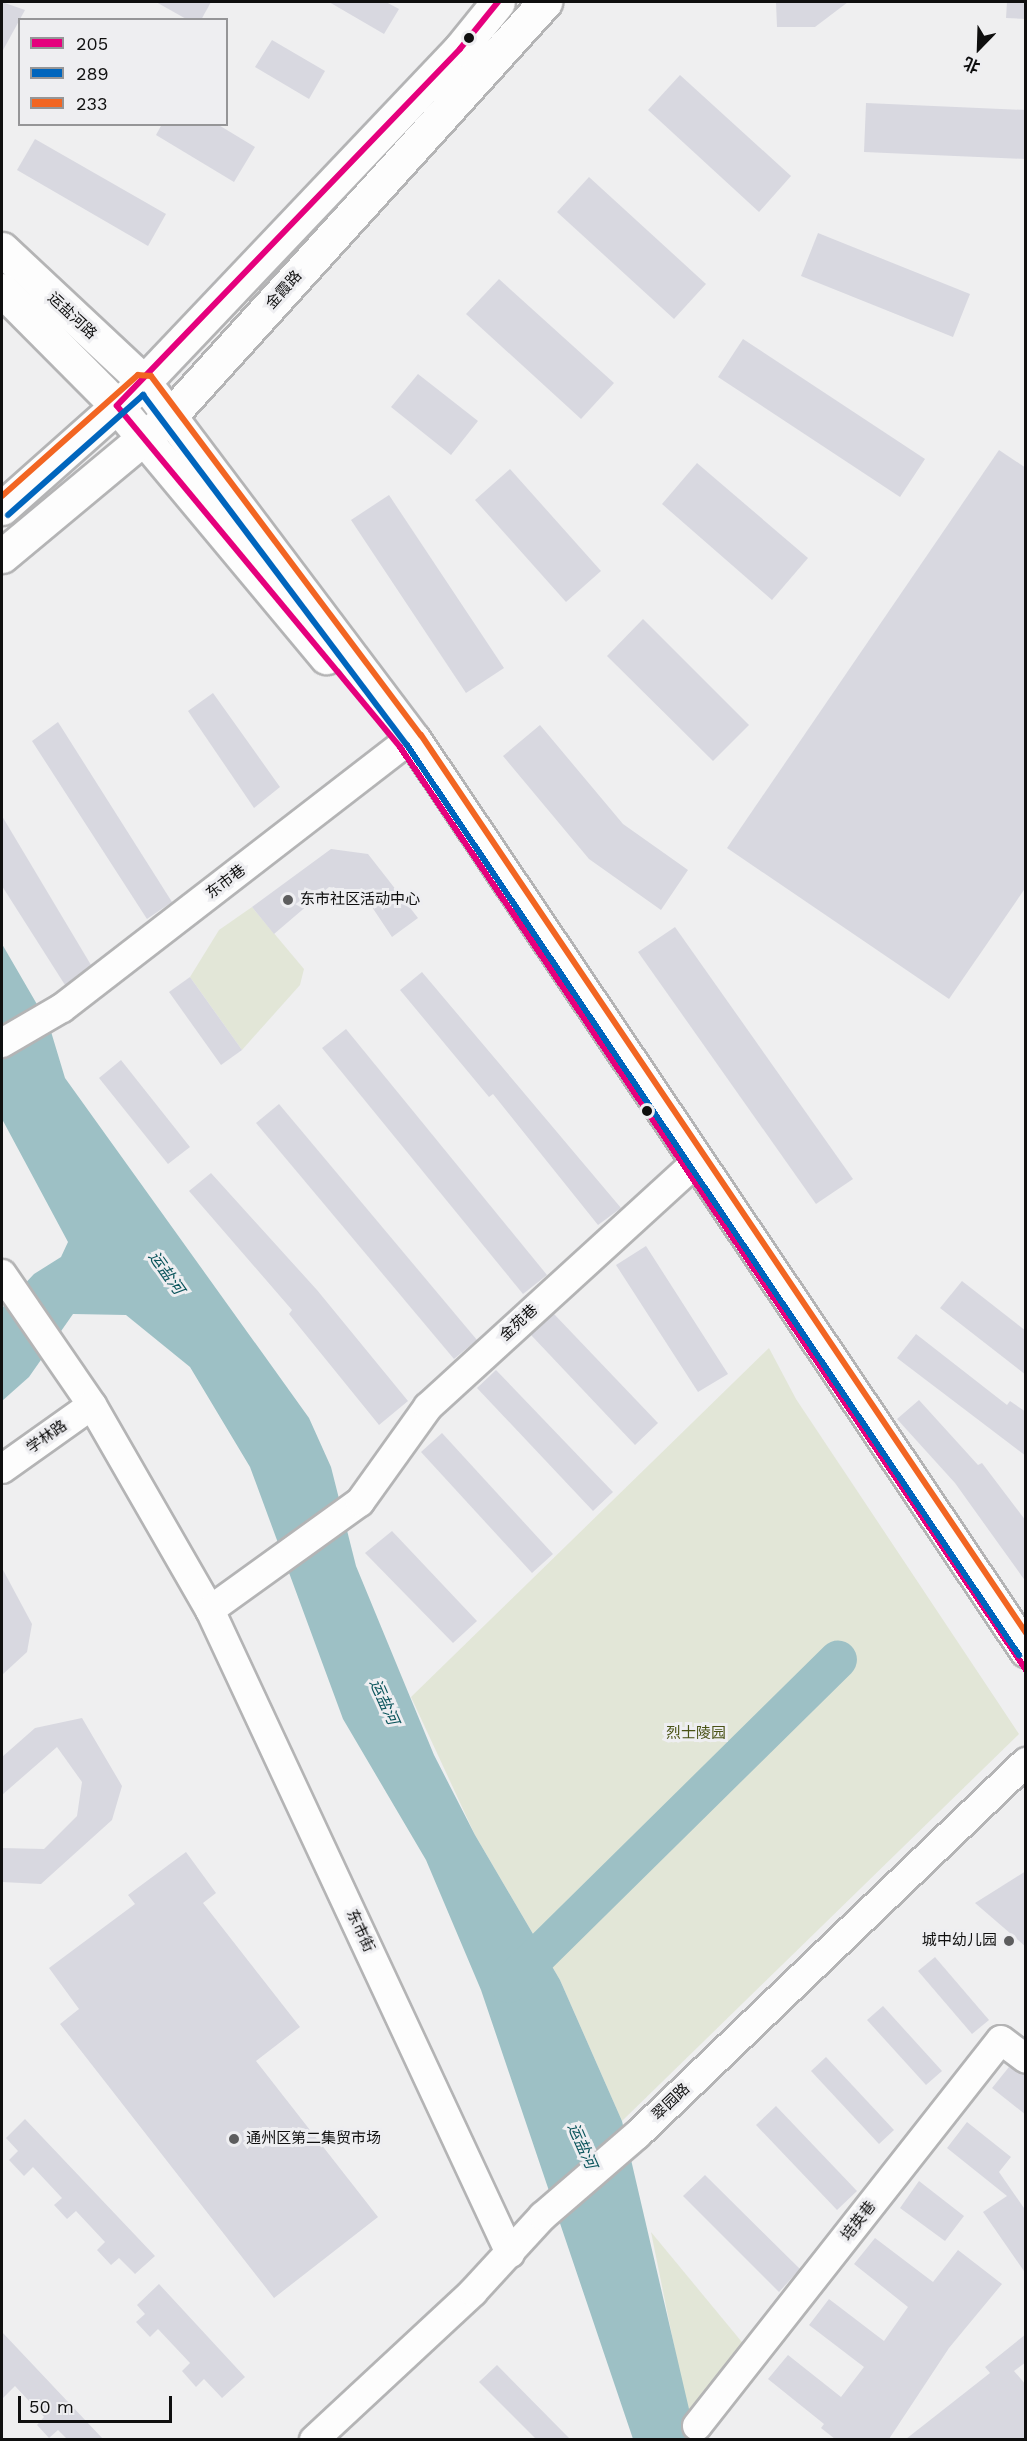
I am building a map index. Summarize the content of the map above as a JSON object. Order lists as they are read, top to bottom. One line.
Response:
{"streets":{"main road":["金霞路","运盐河路"],"street":["东市巷","金苑巷","学林路","东市街","翠园路","培英巷"]},"crossings":[["金霞路","运盐河路"],["运盐河路","东市巷"],["运盐河路","金苑巷"],["金苑巷","东市街"],["学林路","东市街"],["东市街","翠园路"]],"water":["运盐河"],"parks":["烈士陵园"],"places":["东市社区活动中心","城中幼儿园","通州区第二集贸市场"],"lines":["transit line 205","transit line 233","transit line 289"],"legend":["205","289","233"],"scale_bar":"50 m","north":"bottom left"}
